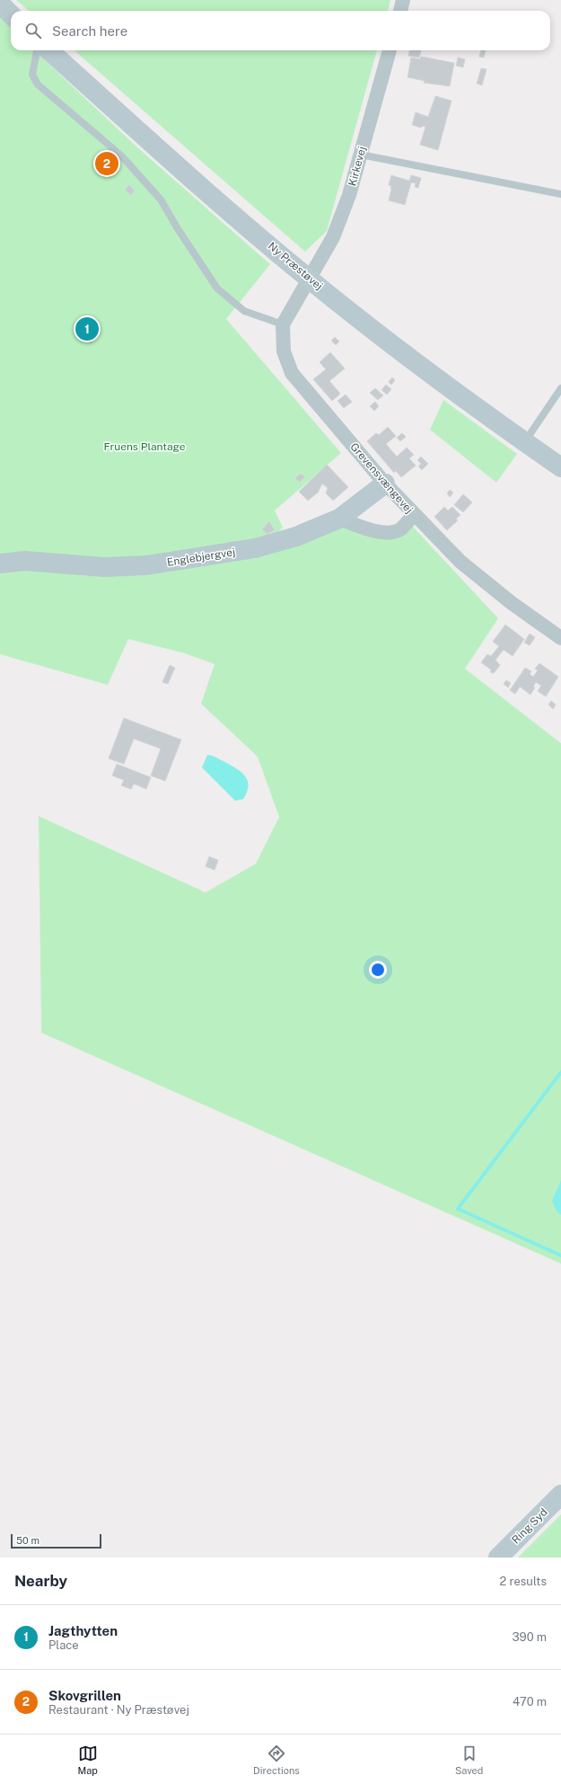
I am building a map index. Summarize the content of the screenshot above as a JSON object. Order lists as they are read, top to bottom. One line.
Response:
{"streets":{"street":["Kirkevej","Ny Præstøvej","Grevensvængevej","Englebjergvej","Ring Syd"]},"crossings":[["Kirkevej","Ny Præstøvej"],["Grevensvængevej","Englebjergvej"]],"parks":["Fruens Plantage"],"scale_bar":"50 m","page":{"search":"Search here","pins":["2","1"],"scale":"50 m","heading":["Nearby","2 results"],"list":[{"mark":"1","name":"Jagthytten","note":"Place","value":"390 m"},{"mark":"2","name":"Skovgrillen","note":"Restaurant · Ny Præstøvej","value":"470 m"}],"nav":["Map","Directions","Saved"]}}
